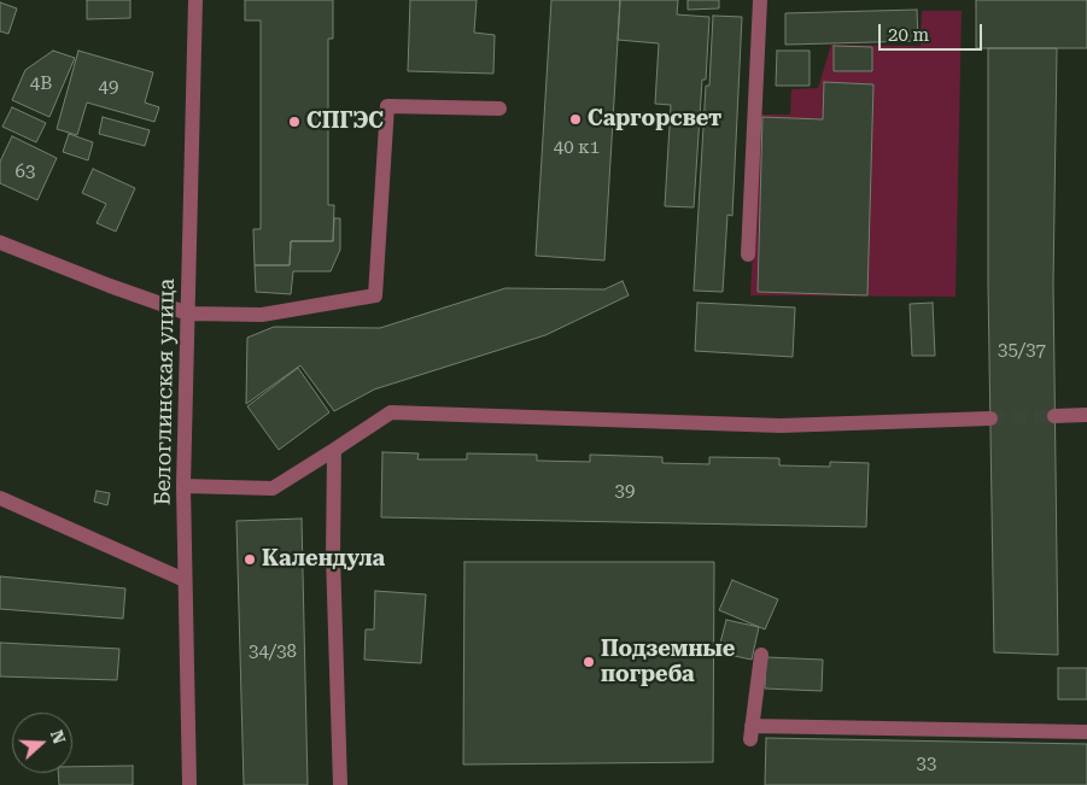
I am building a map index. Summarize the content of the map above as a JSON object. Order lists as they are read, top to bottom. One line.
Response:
{"streets":{"street":["Белоглинская улица"]},"places":["Саргорсвет","СПГЭС","Календула","Подземные погреба"],"house_numbers":["4В","49","40 к1","63","35/37","39","34/38","33"],"scale_bar":"20 m","north":"right"}
